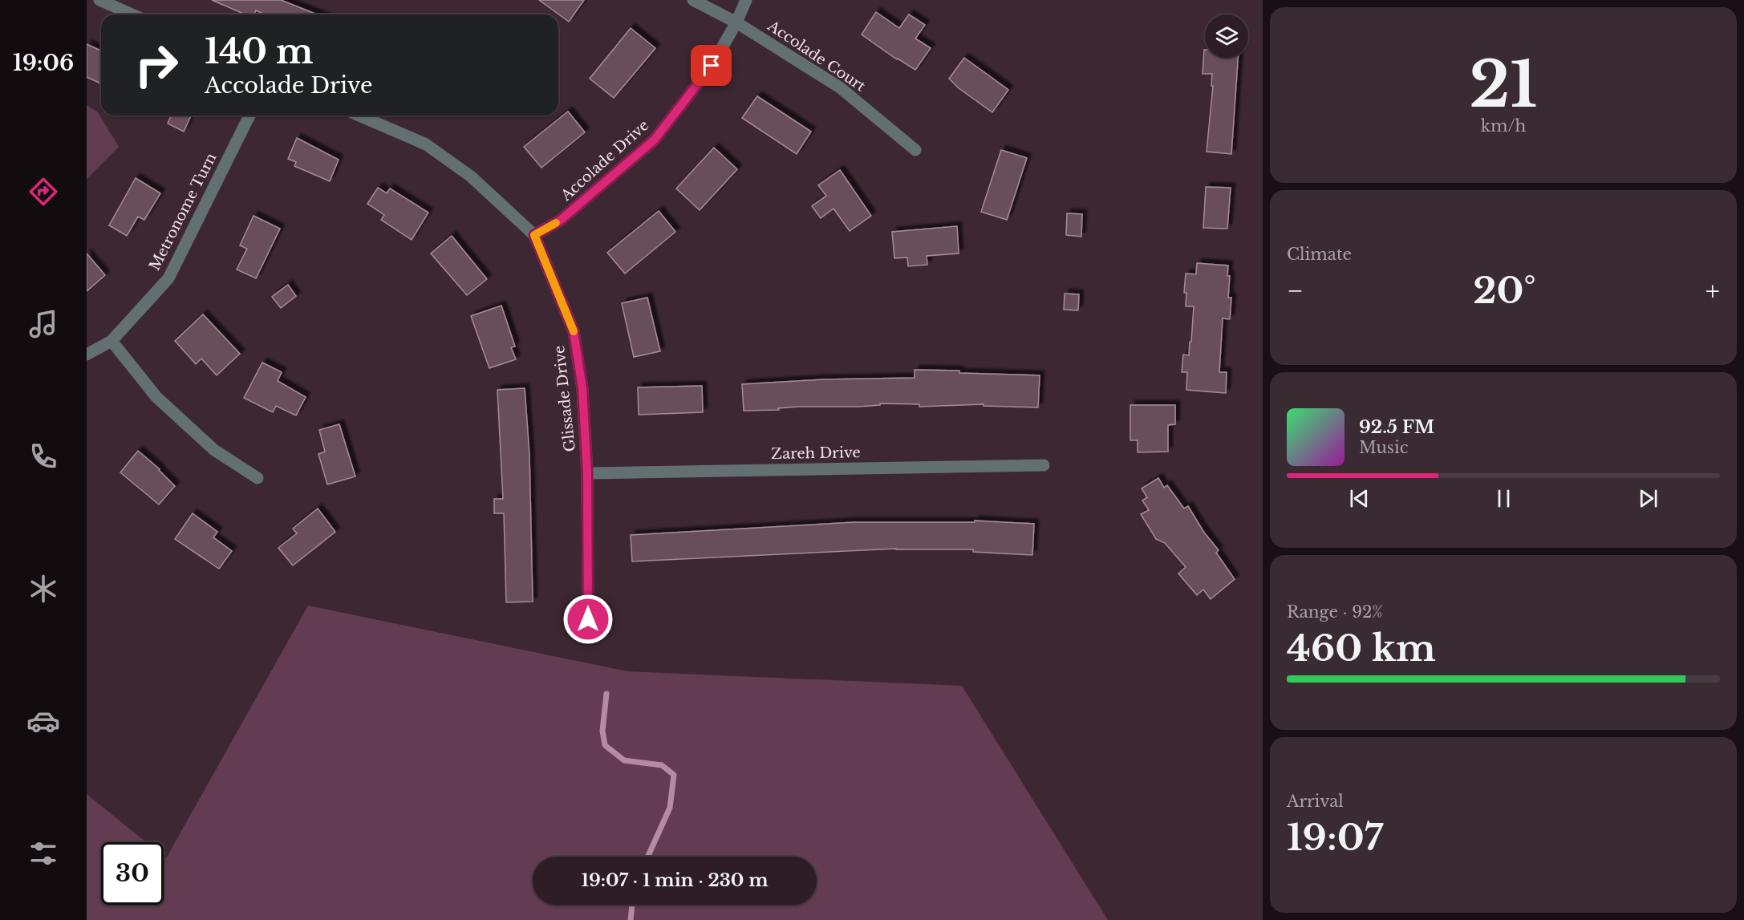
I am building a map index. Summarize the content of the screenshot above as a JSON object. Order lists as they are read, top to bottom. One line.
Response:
{"streets":{"street":["Accolade Court","Accolade Drive","Metronome Turn","Glissade Drive","Zareh Drive"]},"crossings":[["Accolade Court","Accolade Drive"],["Accolade Drive","Glissade Drive"],["Glissade Drive","Zareh Drive"]],"page":{"tabs":"19:06","tile":[["21","km/h"],"Climate",["Range · 92%","460 km"],["Arrival","19:07"]],"turn":["140 m","Accolade Drive"],"heat":["−","20°","+"],"song":["92.5 FM","Music"],"limit":"30","trip":"19:07 · 1 min · 230 m"}}
